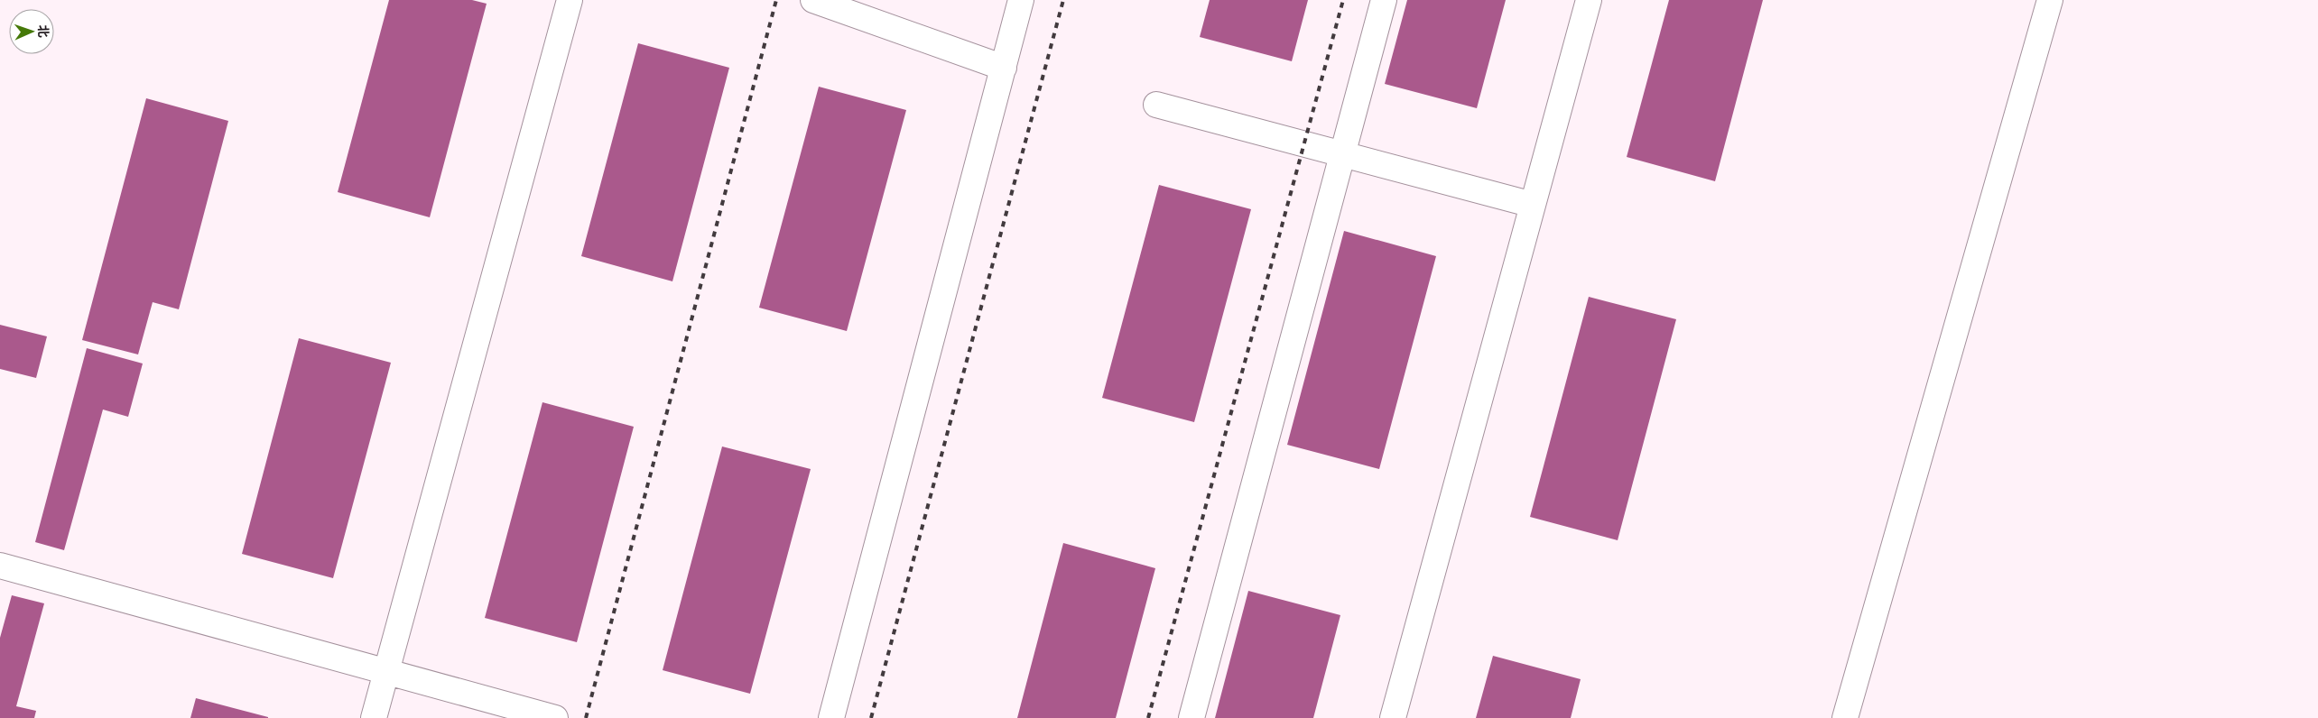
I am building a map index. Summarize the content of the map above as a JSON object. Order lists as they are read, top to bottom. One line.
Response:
{"north":"right"}
